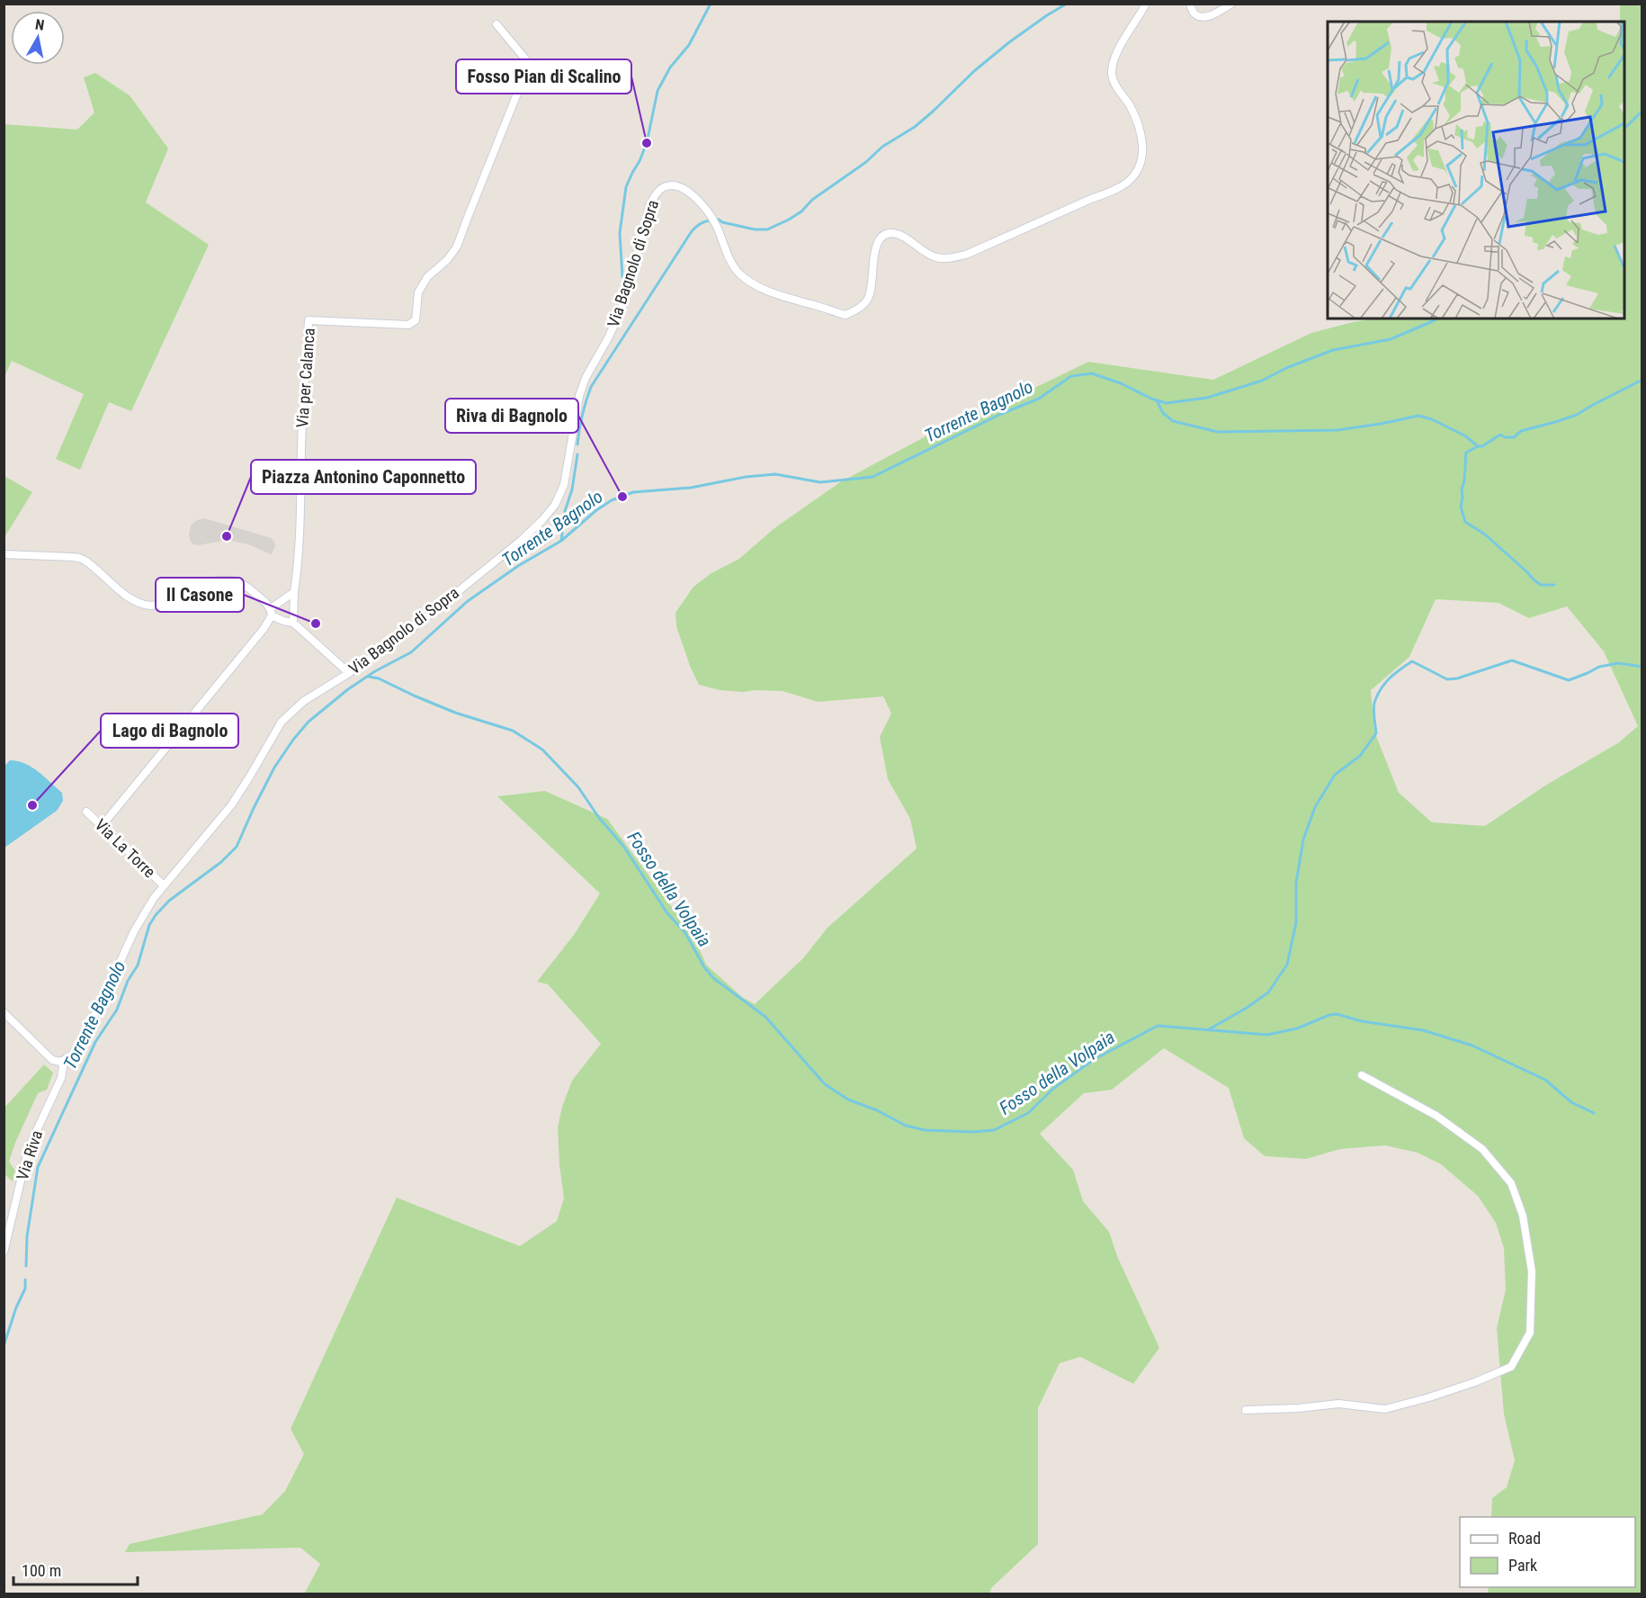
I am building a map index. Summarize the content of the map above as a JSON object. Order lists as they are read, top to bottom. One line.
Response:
{"streets":{"street":["Via Bagnolo di Sopra","Via per Calanca","Via La Torre","Via Riva"]},"crossings":[["Via Bagnolo di Sopra","Via La Torre"],["Via Bagnolo di Sopra","Via Riva"]],"water":["Torrente Bagnolo","Fosso della Volpaia"],"places":["Fosso Pian di Scalino","Riva di Bagnolo","Piazza Antonino Caponnetto","Il Casone","Lago di Bagnolo"],"legend":["Road","Park"],"scale_bar":"100 m","north":"top"}
